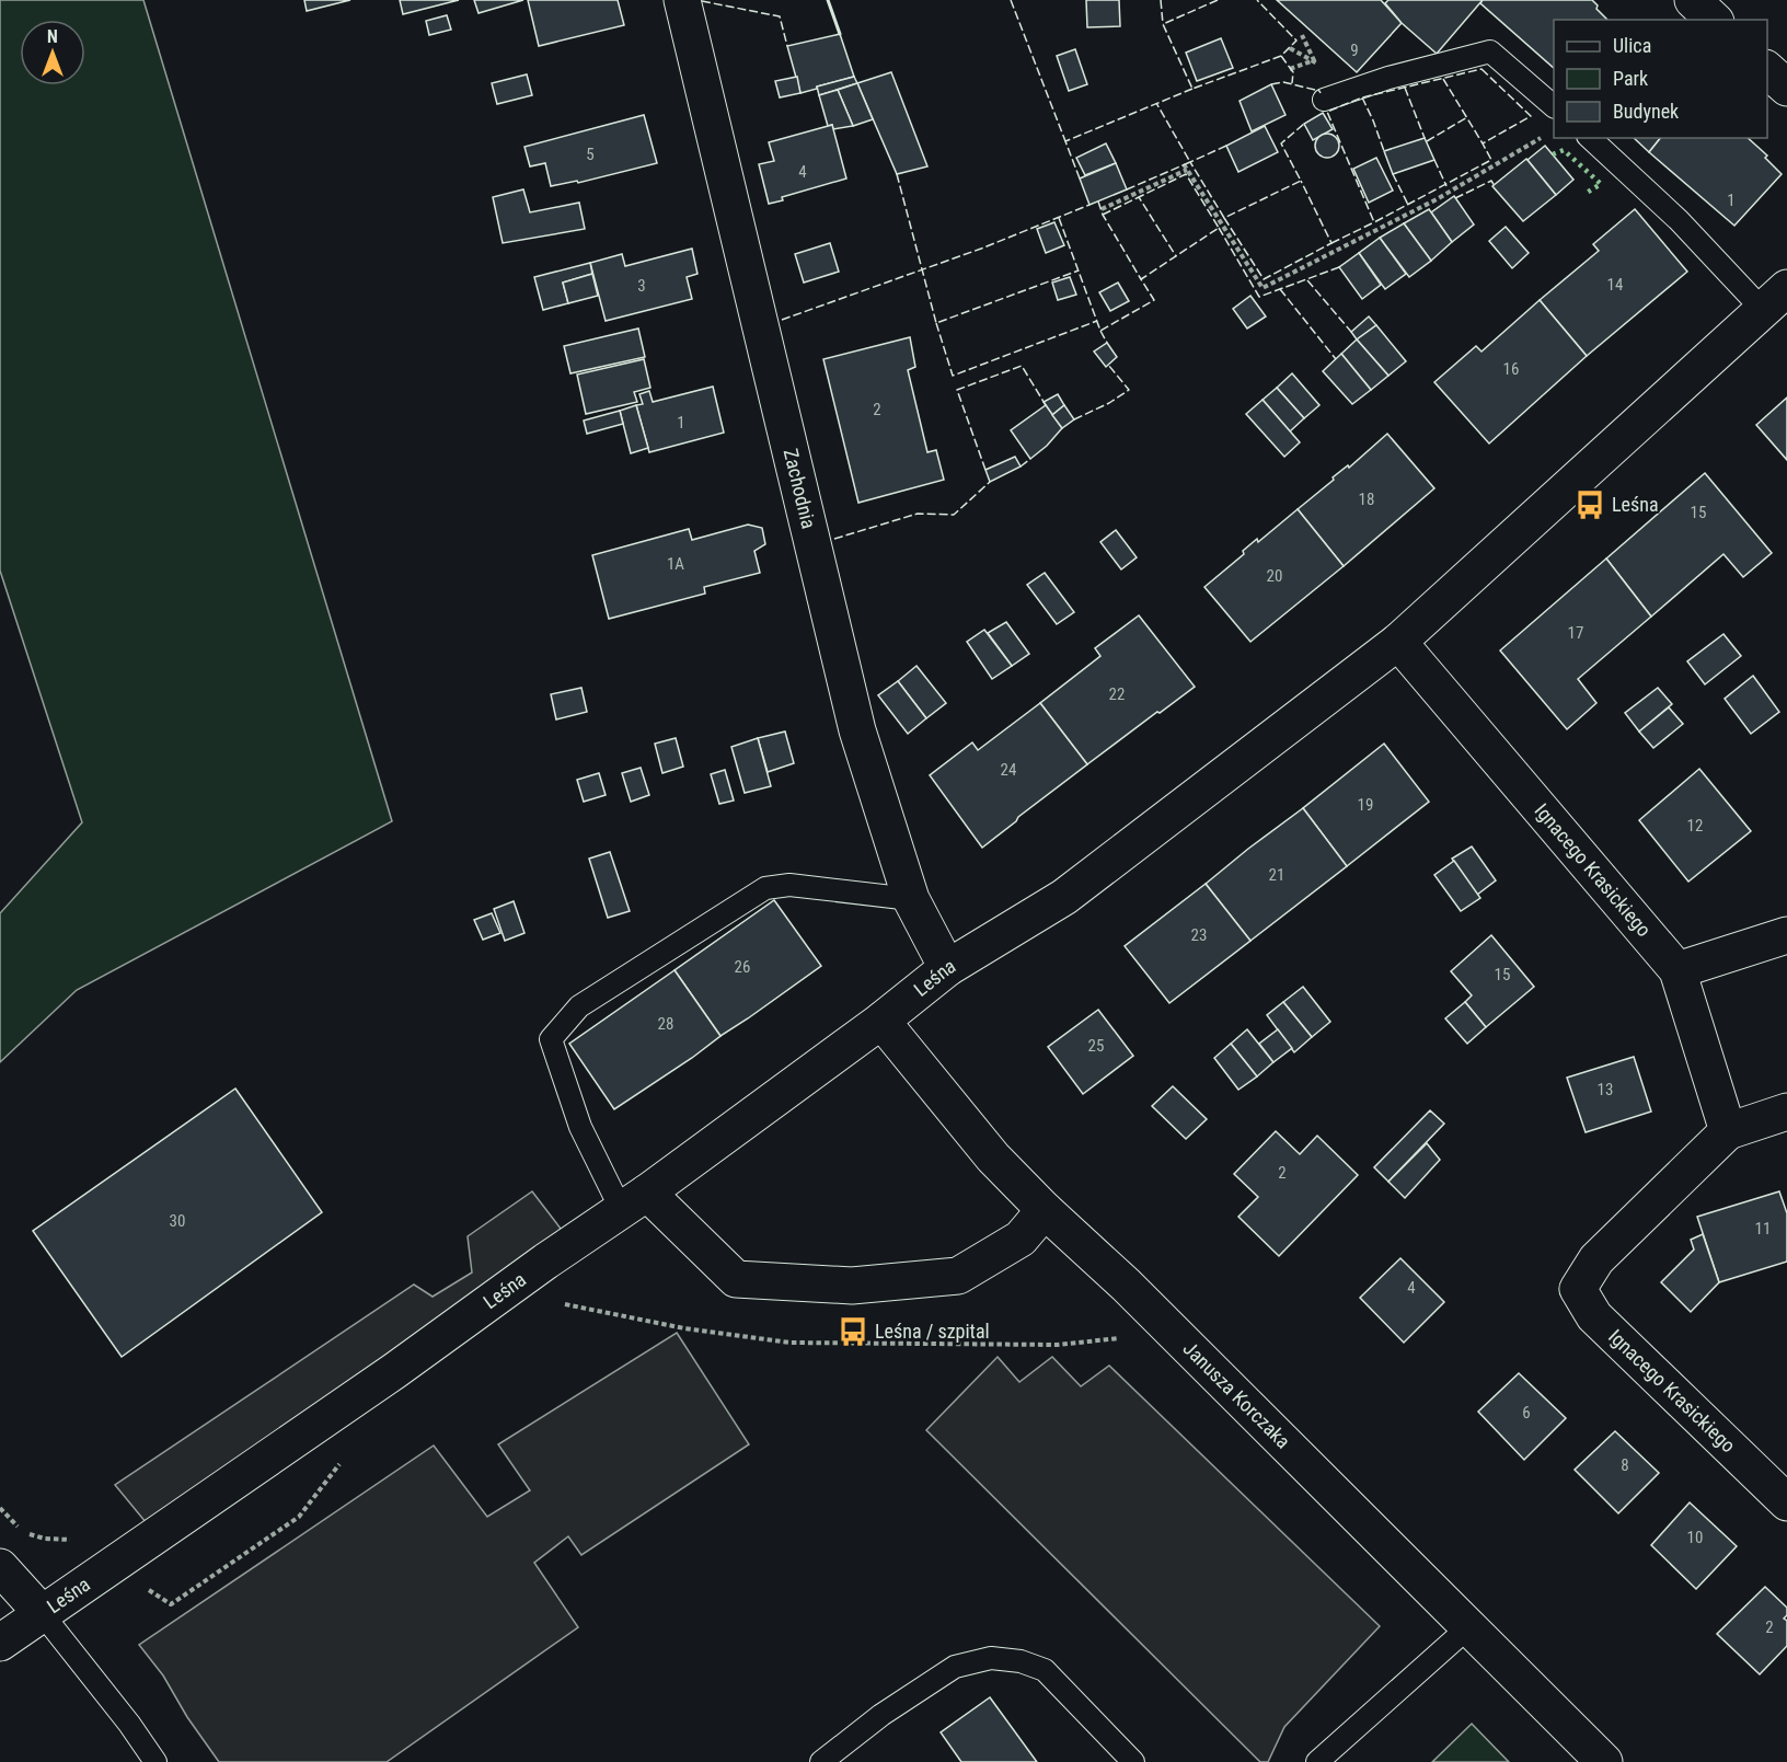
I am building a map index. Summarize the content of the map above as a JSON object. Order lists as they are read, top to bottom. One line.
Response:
{"streets":{"street":["Zachodnia","Ignacego Krasickiego","Leśna","Janusza Korczaka"]},"crossings":[["Zachodnia","Leśna"],["Ignacego Krasickiego","Leśna"],["Leśna","Janusza Korczaka"]],"places":{"bus stop":["Leśna","Leśna / szpital"]},"house_numbers":["9","5","4","1","14","3","16","2","1","18","15","1A","20","17","22","24","19","12","21","23","26","15","28","25","13","2","30","11","4","6","8","10","2"],"legend":["Ulica","Park","Budynek"],"north":"top"}
